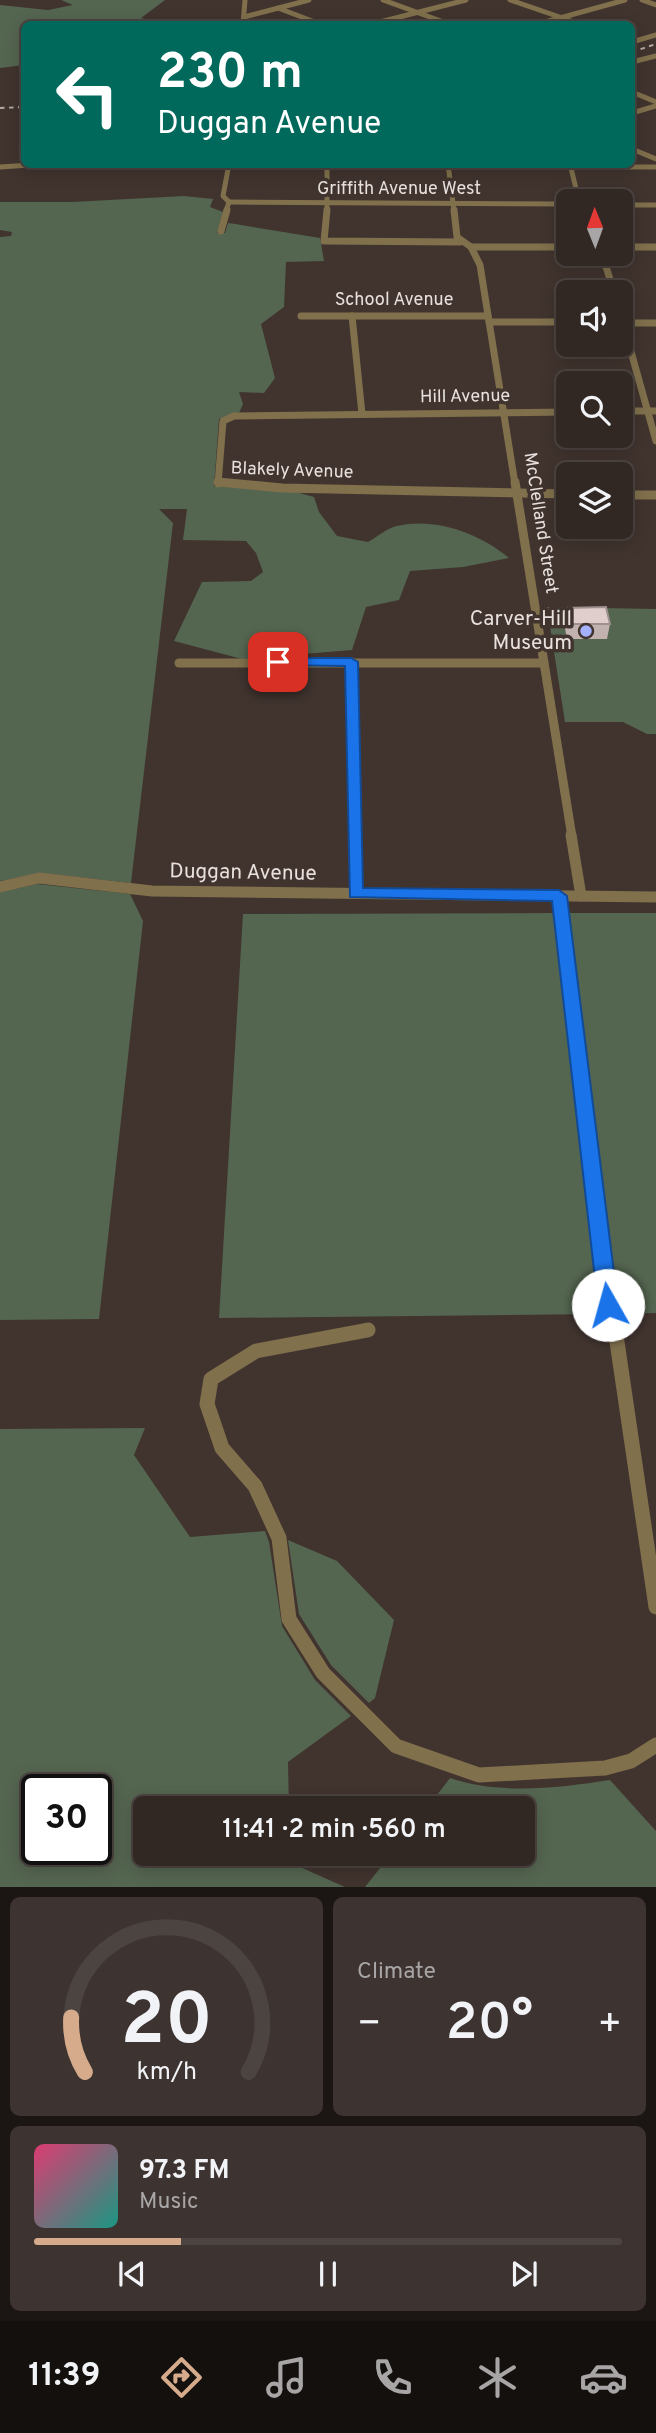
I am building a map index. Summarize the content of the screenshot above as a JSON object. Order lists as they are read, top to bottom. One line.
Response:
{"streets":{"street":["Griffith Avenue West","School Avenue","Hill Avenue","Blakely Avenue","McClelland Street","Duggan Avenue"]},"crossings":[["School Avenue","McClelland Street"],["Hill Avenue","Blakely Avenue"],["Hill Avenue","McClelland Street"],["Blakely Avenue","McClelland Street"],["McClelland Street","Duggan Avenue"]],"places":["Carver-Hill Museum"],"north":"top","page":{"turn":["230 m","Duggan Avenue"],"limit":"30","trip":"11:41 · 2 min · 560 m","tile":"Climate","heat":["−","20°","+"],"song":["97.3 FM","Music"],"tabs":"11:39","gauge":["20","km/h"]}}
